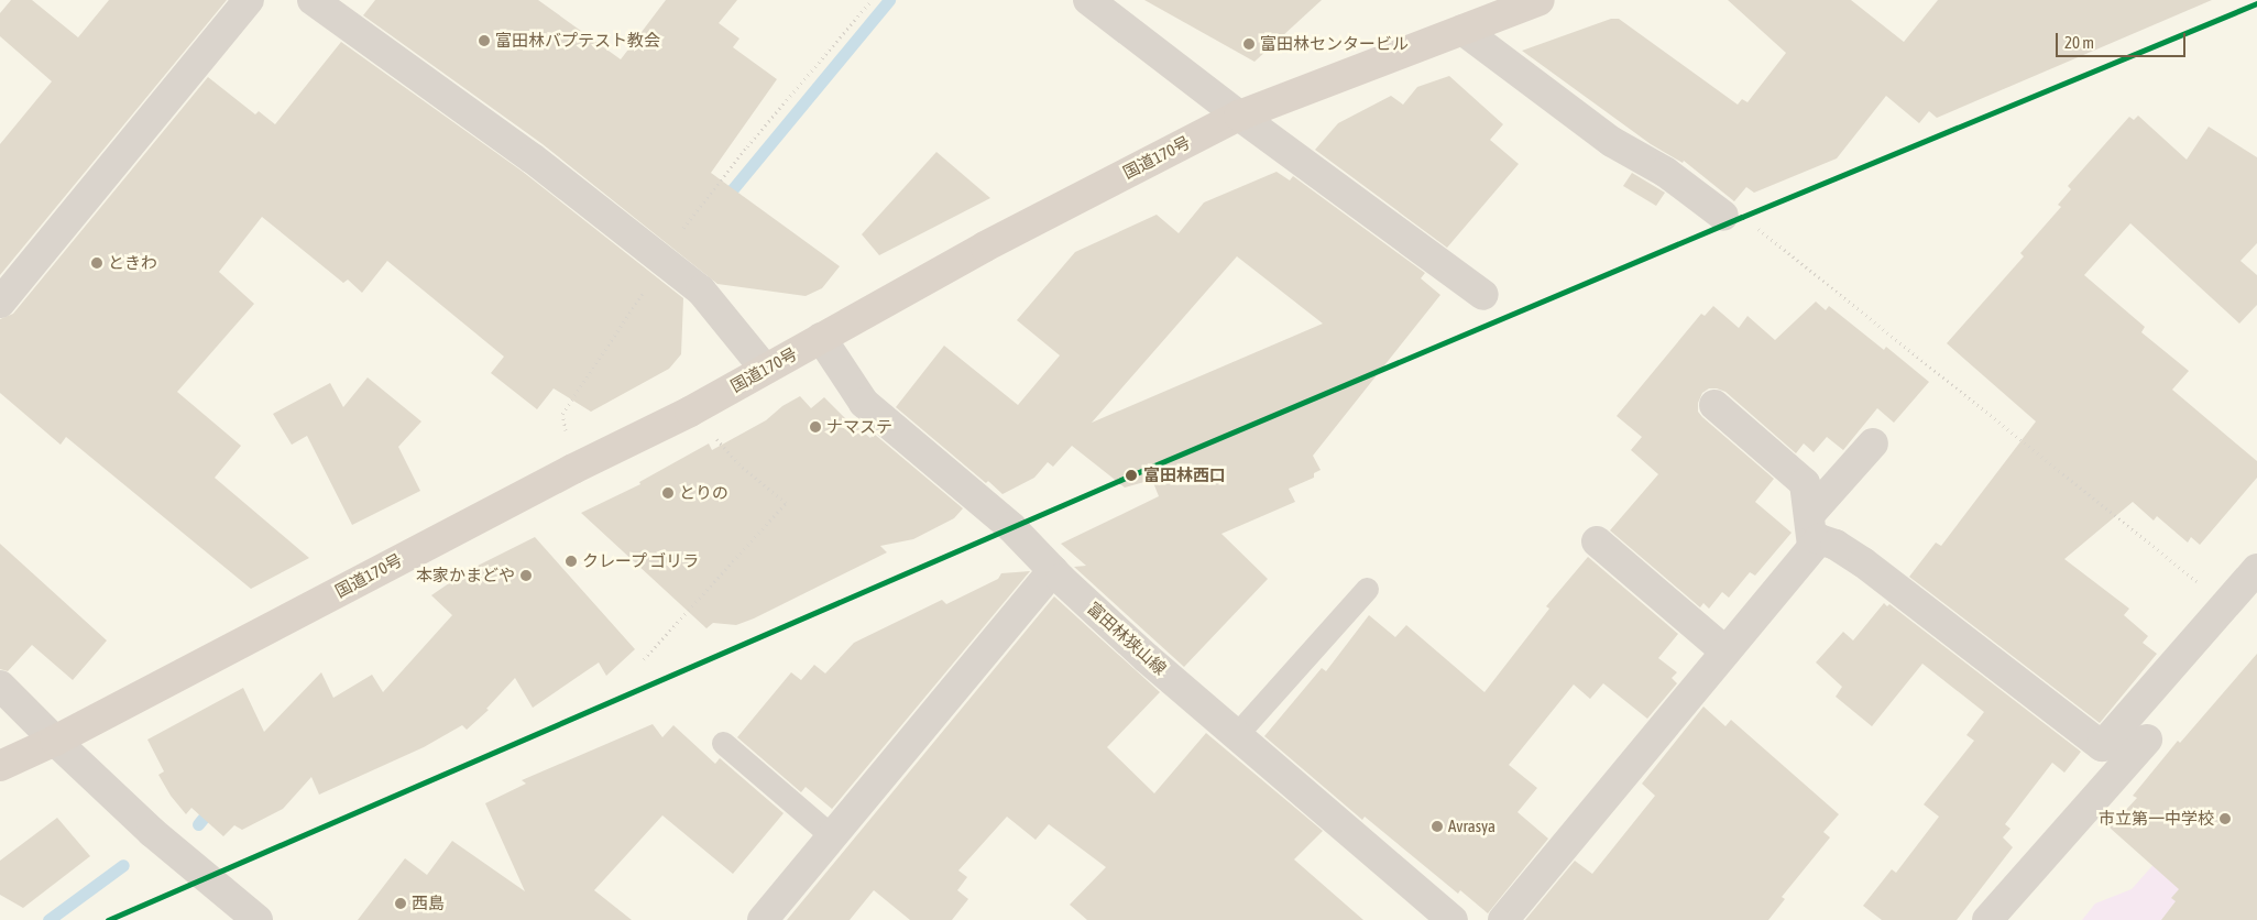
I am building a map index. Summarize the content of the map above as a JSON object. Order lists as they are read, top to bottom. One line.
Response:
{"streets":{"highway":["国道170号"],"street":["富田林狭山線"]},"crossings":[["国道170号","富田林狭山線"]],"places":["富田林バプテスト教会","富田林センタービル","ときわ","ナマステ","富田林西口","とりの","クレープ ゴリラ","本家かまどや","市立第一中学校","Avrasya","西島"],"scale_bar":"20 m"}
